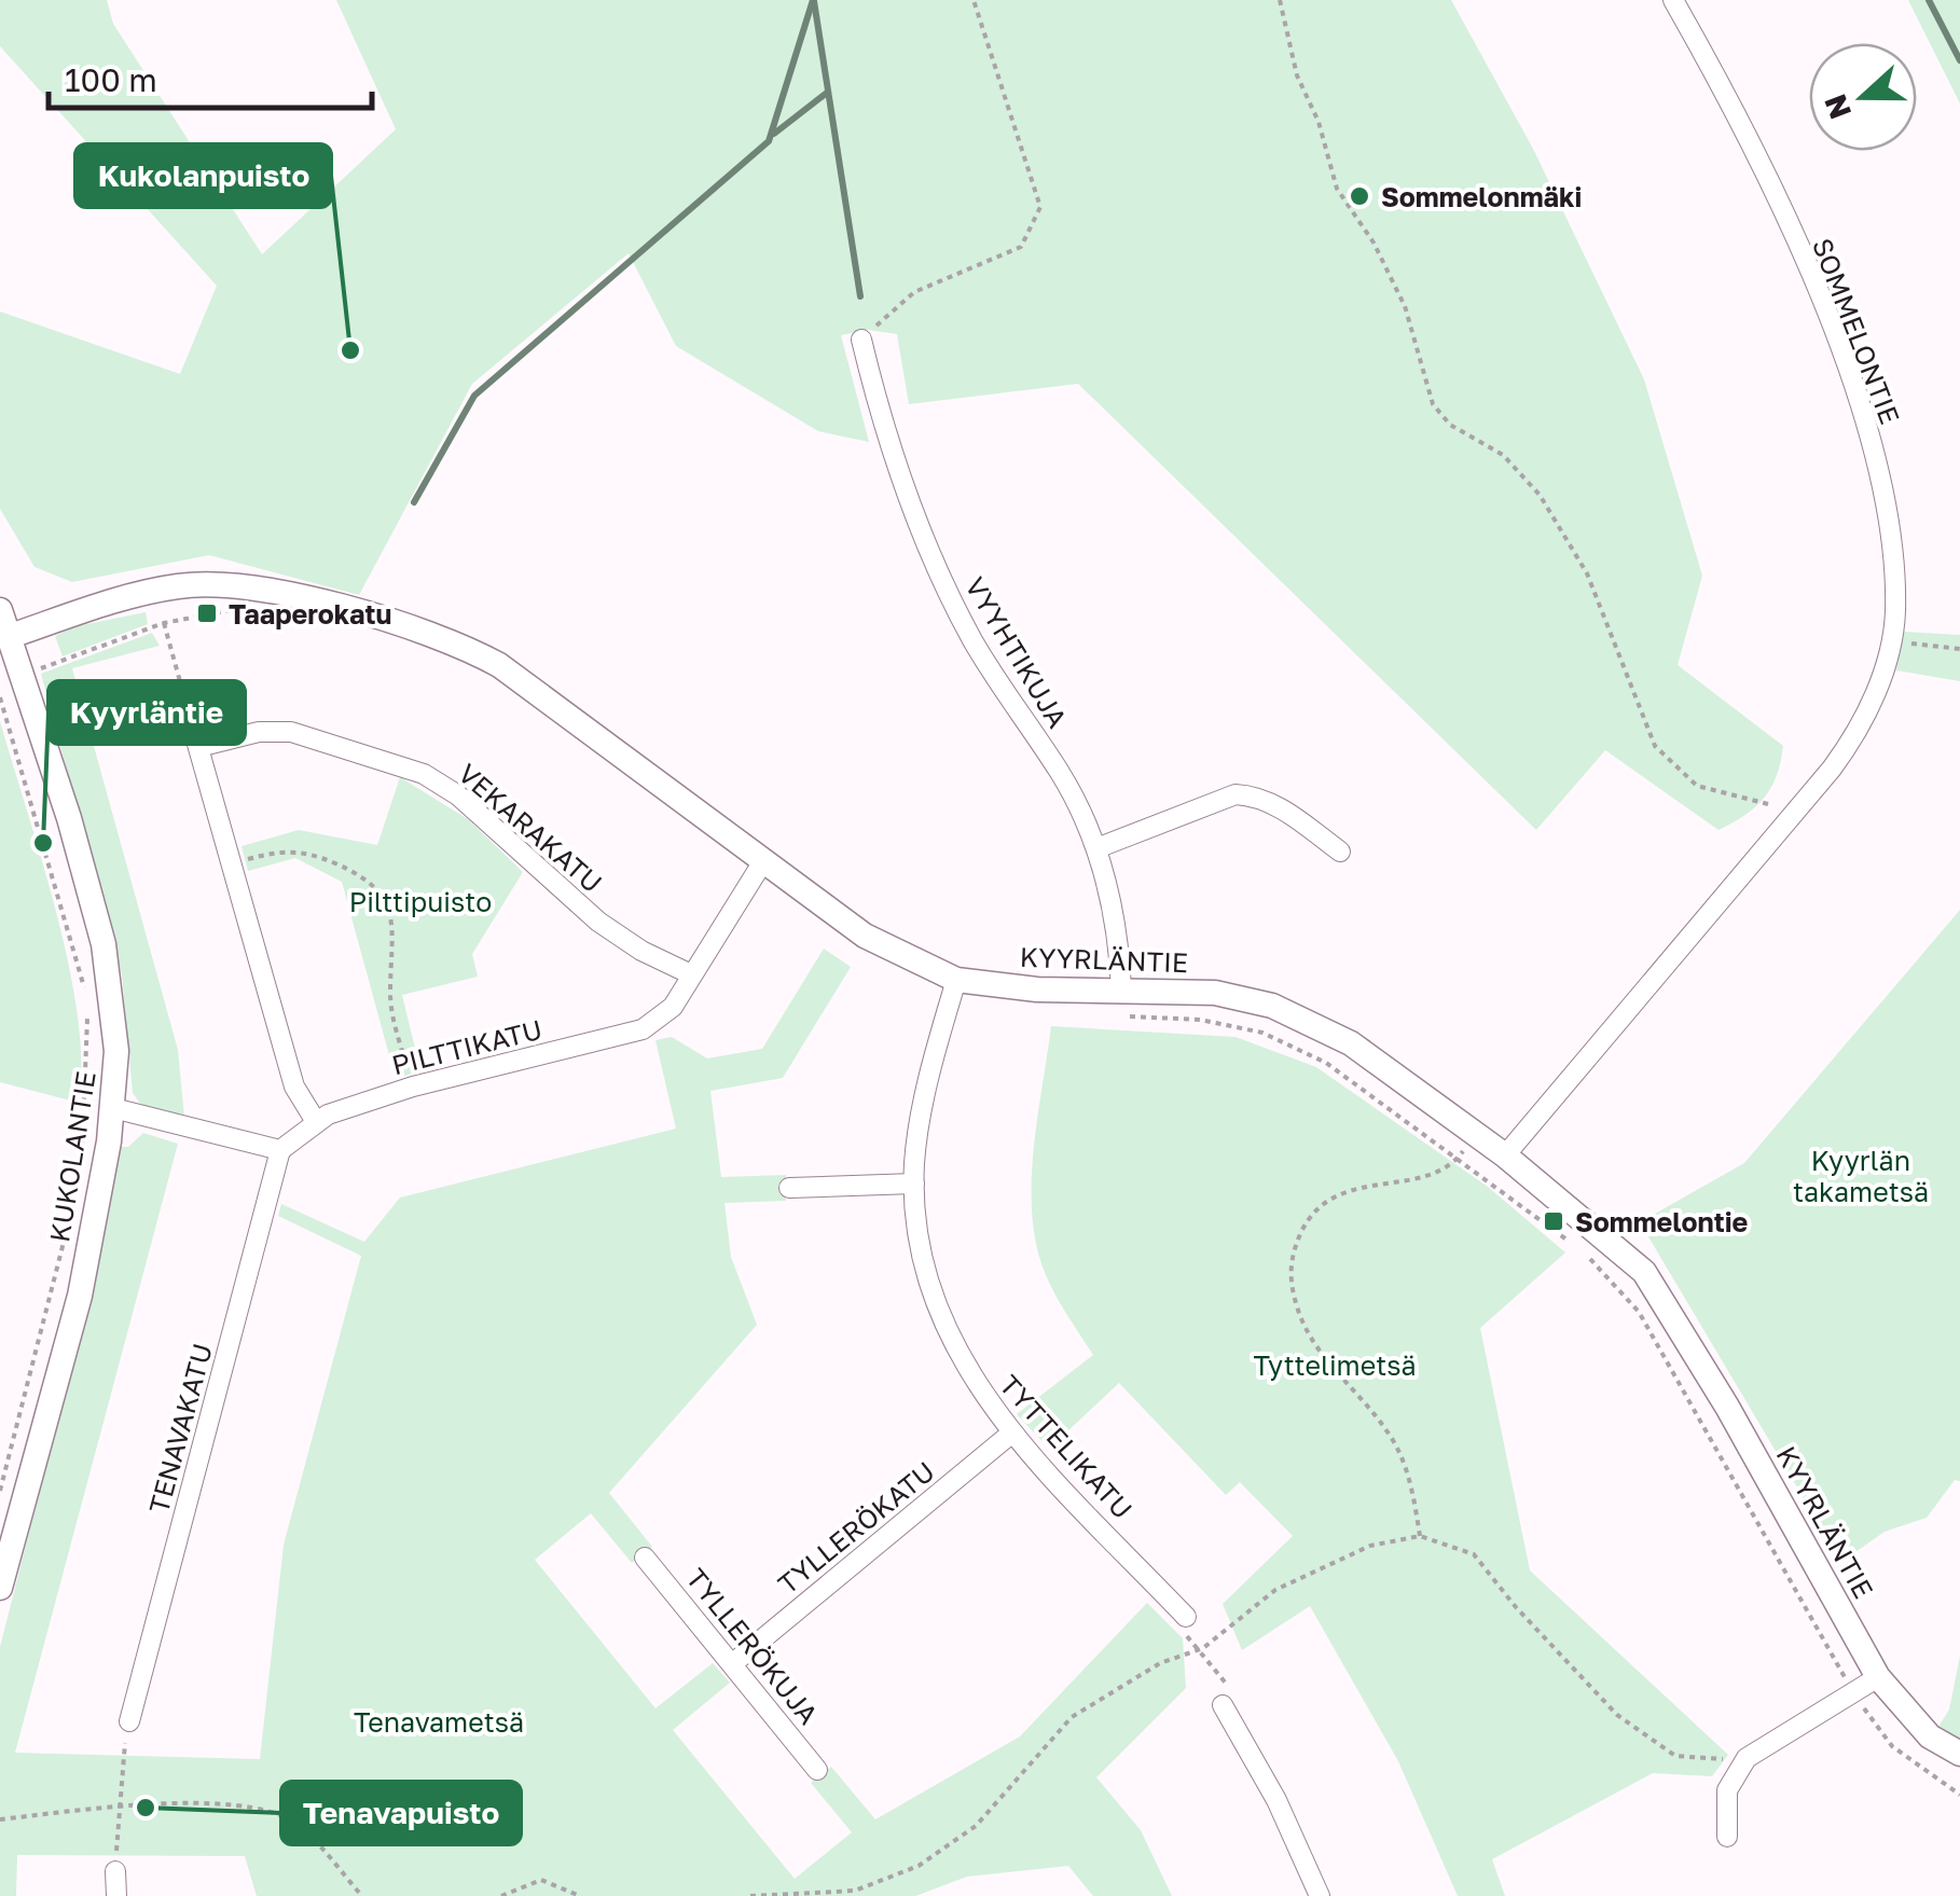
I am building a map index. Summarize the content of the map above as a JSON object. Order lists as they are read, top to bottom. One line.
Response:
{"streets":{"street":["SOMMELONTIE","VYYHTIKUJA","VEKARAKATU","KYYRLÄNTIE","PILTTIKATU","KUKOLANTIE","TENAVAKATU","TYTTELIKATU","TYLLERÖKATU","TYLLERÖKUJA"]},"crossings":[["SOMMELONTIE","KYYRLÄNTIE"],["VYYHTIKUJA","KYYRLÄNTIE"],["VEKARAKATU","PILTTIKATU"],["KYYRLÄNTIE","PILTTIKATU"],["KYYRLÄNTIE","KUKOLANTIE"],["KYYRLÄNTIE","TYTTELIKATU"],["PILTTIKATU","TENAVAKATU"],["TYTTELIKATU","TYLLERÖKATU"],["TYLLERÖKATU","TYLLERÖKUJA"]],"parks":["Pilttipuisto","Kyyrlän takametsä","Tyttelimetsä","Tenavametsä"],"places":{"other":["Sommelonmäki","Kukolanpuisto","Kyyrläntie","Tenavapuisto"],"transit":["Taaperokatu","Sommelontie"]},"scale_bar":"100 m","north":"left"}
